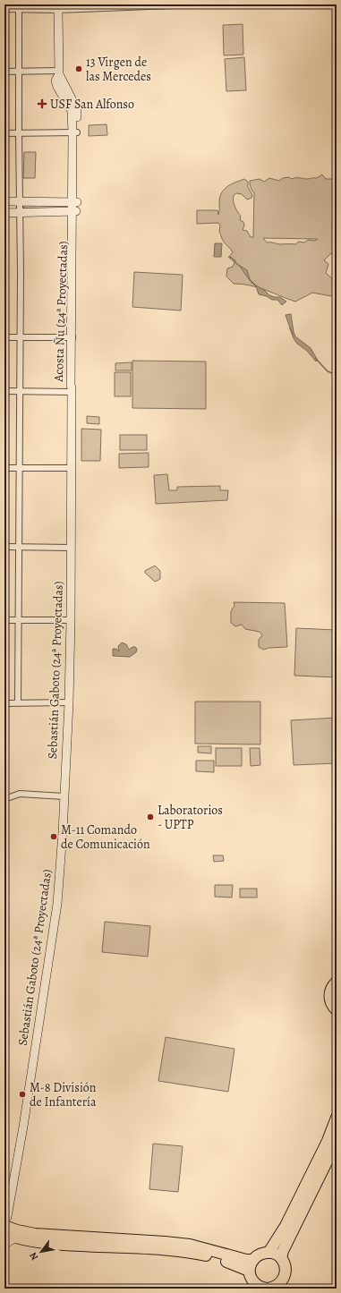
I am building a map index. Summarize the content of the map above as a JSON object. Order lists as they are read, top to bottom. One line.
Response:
{"streets":{"street":["Acosta Ñu (24ª Proyectadas)","Sebastián Gaboto (24ª Proyectadas)"]},"places":{"other":["13 Virgen de las Mercedes","Laboratorios - UPTP","M-11 Comando de Comunicación","M-8 División de Infantería"],"health":["USF San Alfonso"]},"north":"bottom left"}
